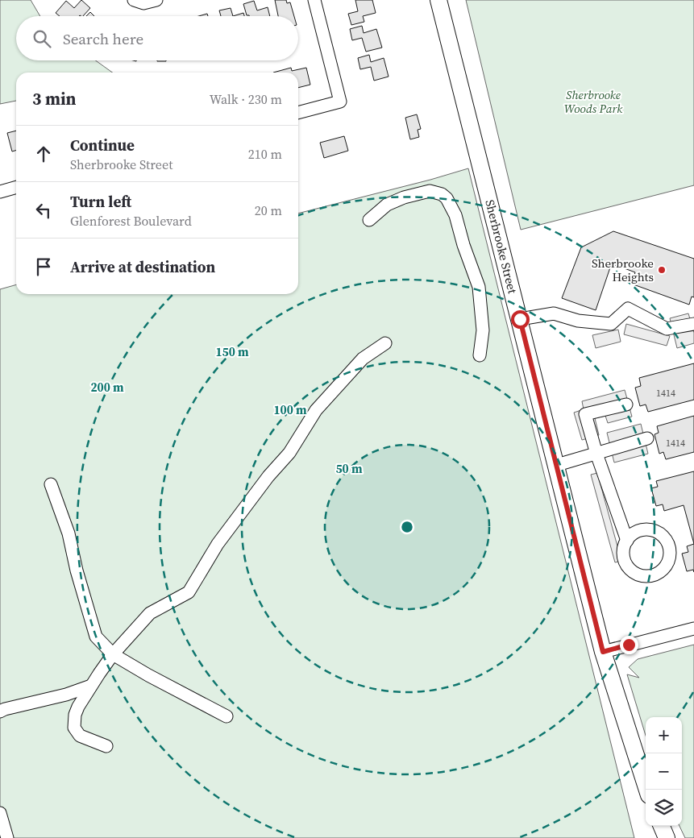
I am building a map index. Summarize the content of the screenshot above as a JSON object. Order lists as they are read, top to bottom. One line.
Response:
{"streets":{"main road":["Sherbrooke Street"]},"parks":["Sherbrooke Woods Park"],"places":["Sherbrooke Heights"],"house_numbers":["1414","1414"],"page":{"search":"Search here","heading":["3 min","Walk · 230 m"],"list":[["Continue","Sherbrooke Street","210 m"],["Turn left","Glenforest Boulevard","20 m"],"Arrive at destination"],"map_buttons":["+","−"]},"rings":["150 m","200 m","100 m","50 m"]}
